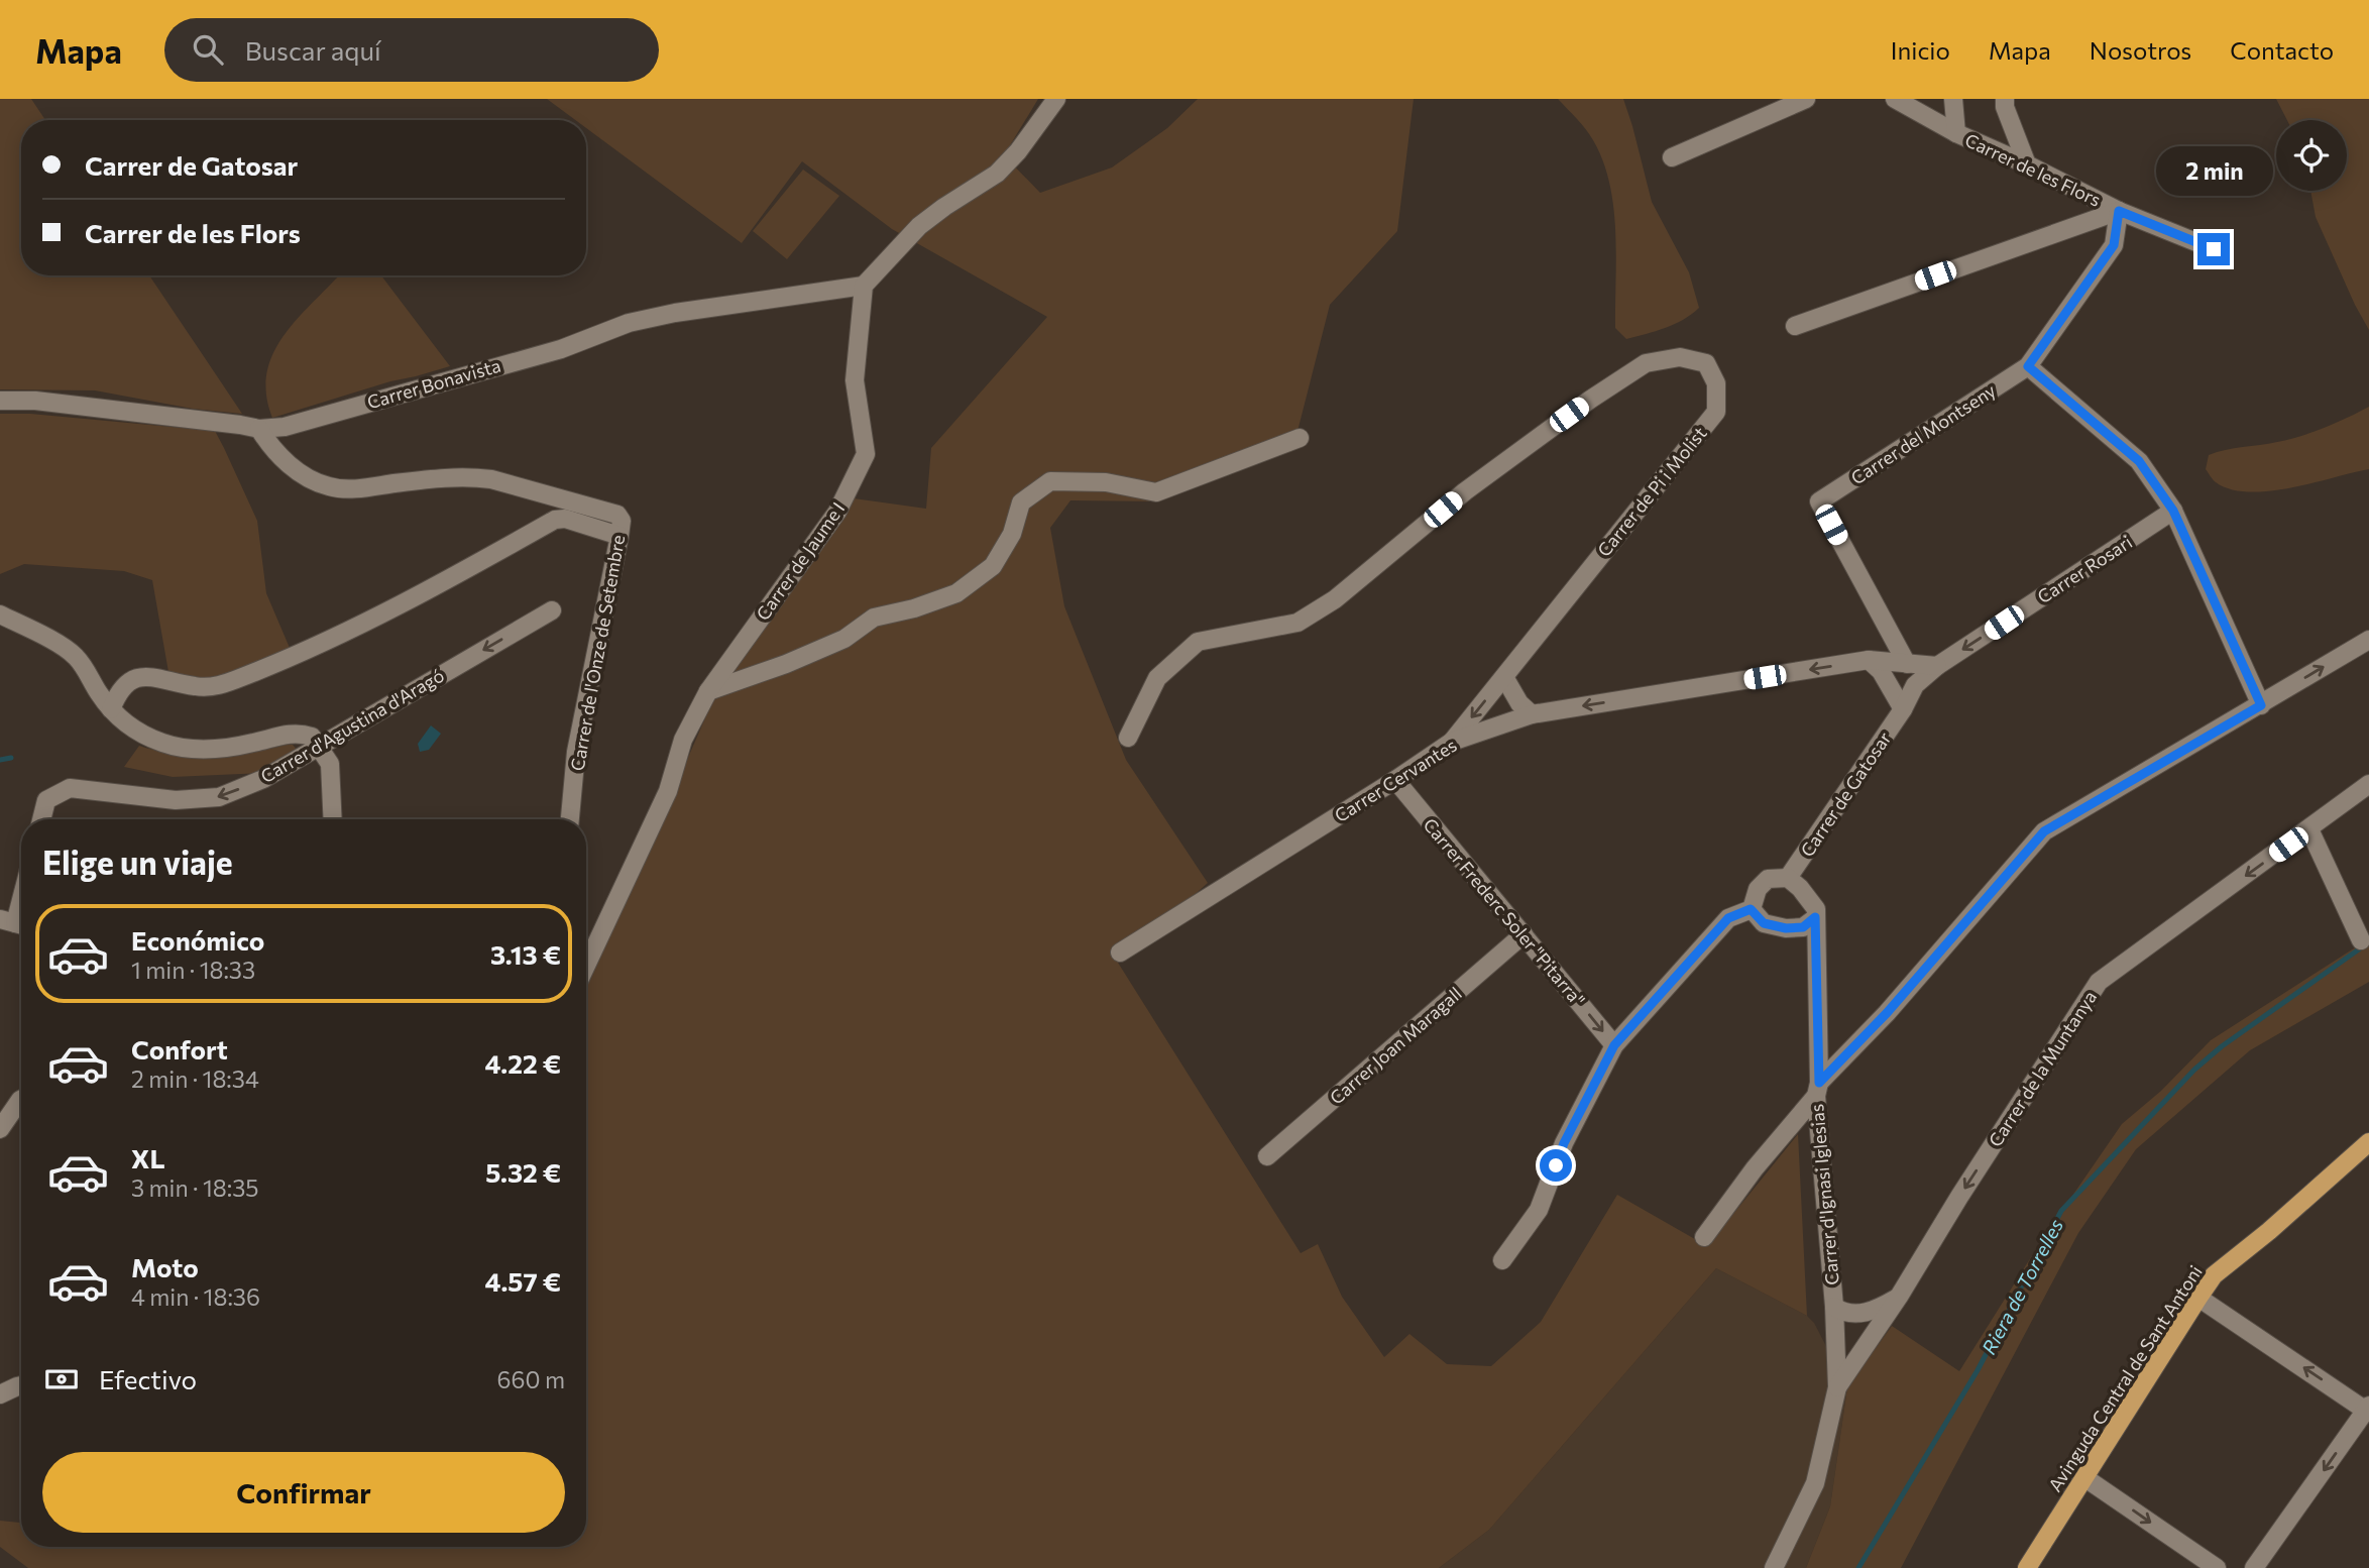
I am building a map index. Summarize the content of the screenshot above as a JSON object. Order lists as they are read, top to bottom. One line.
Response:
{"streets":{"main road":["Avinguda Central de Sant Antoni"],"street":["Carrer de les Flors","Carrer Bonavista","Carrer del Montseny","Carrer de Pi i Molist","Carrer de Jaume I","Carrer Rosari","Carrer de l'Onze de Setembre","Carrer d'Agustina d'Aragó","Carrer Cervantes","Carrer de Gatosar","Carrer Frederc Soler \"Pitarra\"","Carrer Joan Maragall","Carrer de la Muntanya","Carrer d'Ignasi Iglesias"]},"crossings":[["Carrer de les Flors","Carrer del Montseny"],["Carrer Bonavista","Carrer de Jaume I"],["Carrer del Montseny","Carrer Cervantes"],["Carrer de Pi i Molist","Carrer Cervantes"],["Carrer Rosari","Carrer Cervantes"],["Carrer Rosari","Carrer de Gatosar"],["Carrer Cervantes","Carrer Frederc Soler \"Pitarra\""],["Carrer de Gatosar","Carrer d'Ignasi Iglesias"],["Carrer Frederc Soler \"Pitarra\"","Carrer Joan Maragall"],["Carrer de la Muntanya","Carrer d'Ignasi Iglesias"]],"one_way":["Carrer Rosari","Carrer Cervantes","Carrer Frederc Soler \"Pitarra\""],"water":["Riera de Torrelles"],"page":{"header":"Mapa","search":"Buscar aquí","nav":["Inicio","Mapa","Nosotros","Contacto"],"banner":["Carrer de Gatosar","Carrer de les Flors"],"bubble":"2 min","heading":"Elige un viaje","list":[{"name":"Económico","note":"1 min · 18:33","value":"3.13 €"},{"name":"Confort","note":"2 min · 18:34","value":"4.22 €"},{"name":"XL","note":"3 min · 18:35","value":"5.32 €"},{"name":"Moto","note":"4 min · 18:36","value":"4.57 €"}],"pay":["Efectivo","660 m"],"buttons":"Confirmar"}}
